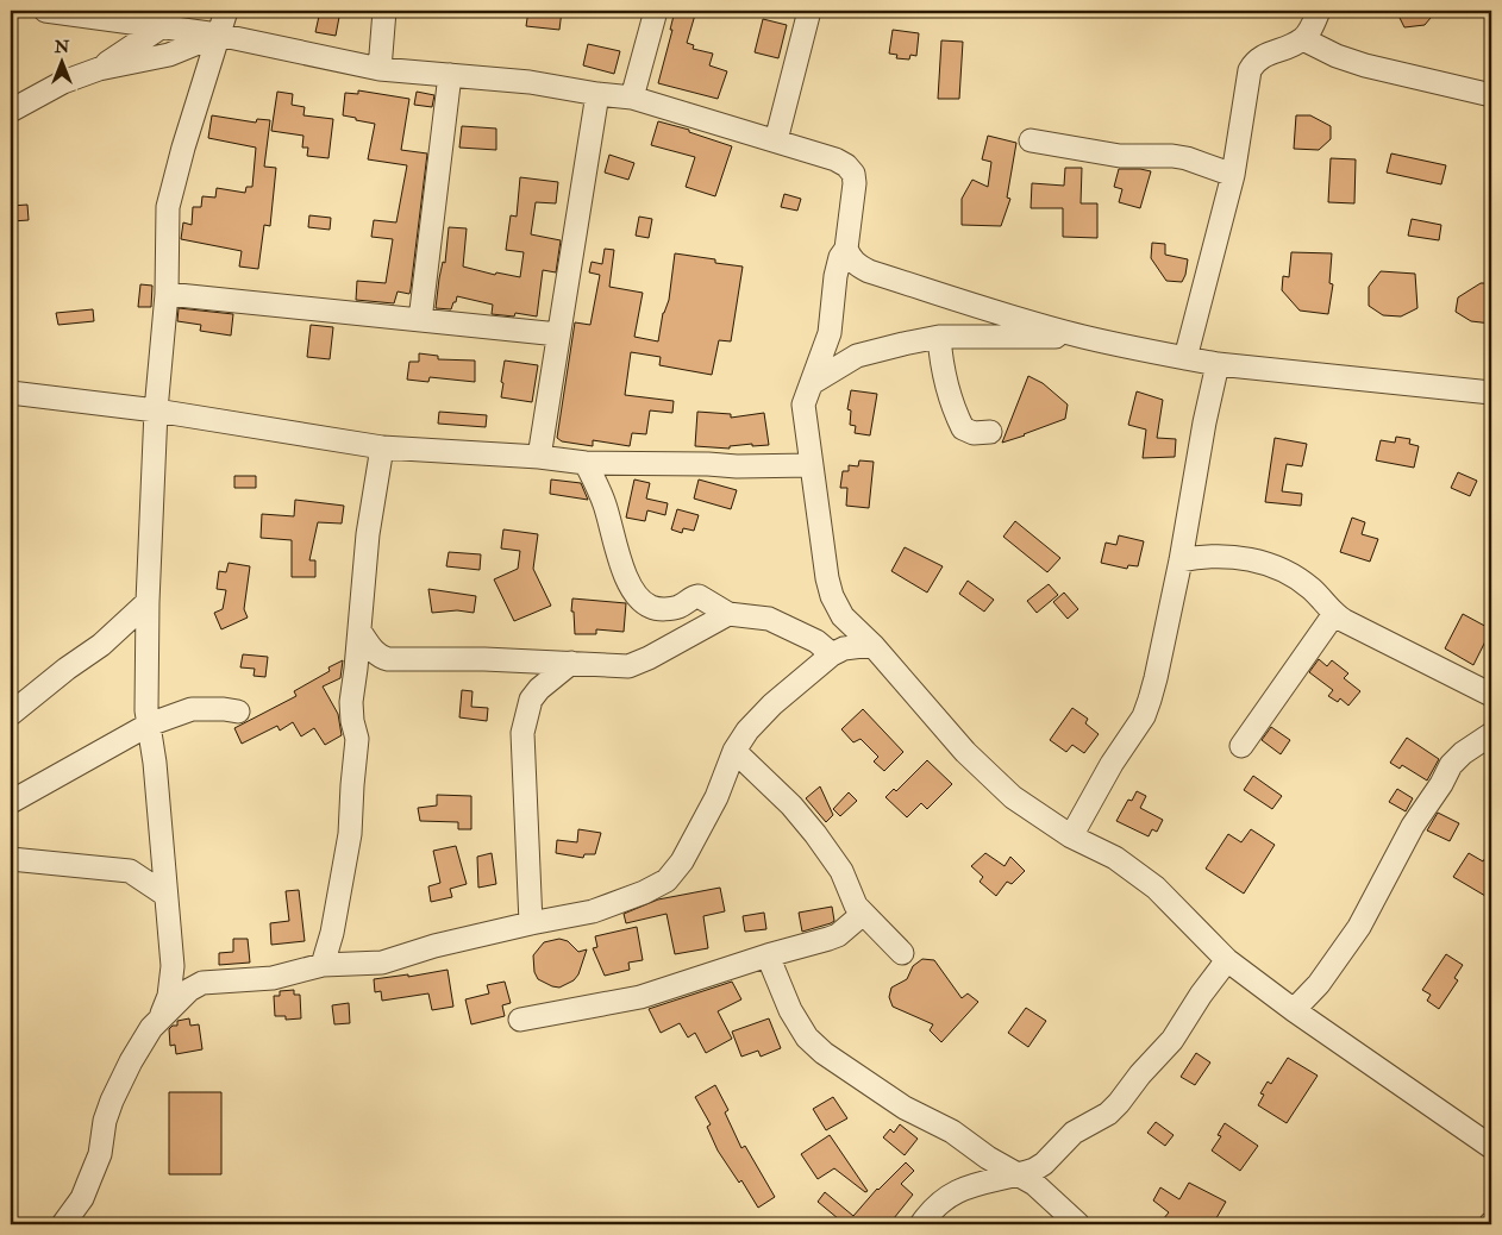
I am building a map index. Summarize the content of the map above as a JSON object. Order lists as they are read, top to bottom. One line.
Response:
{"north":"top"}
